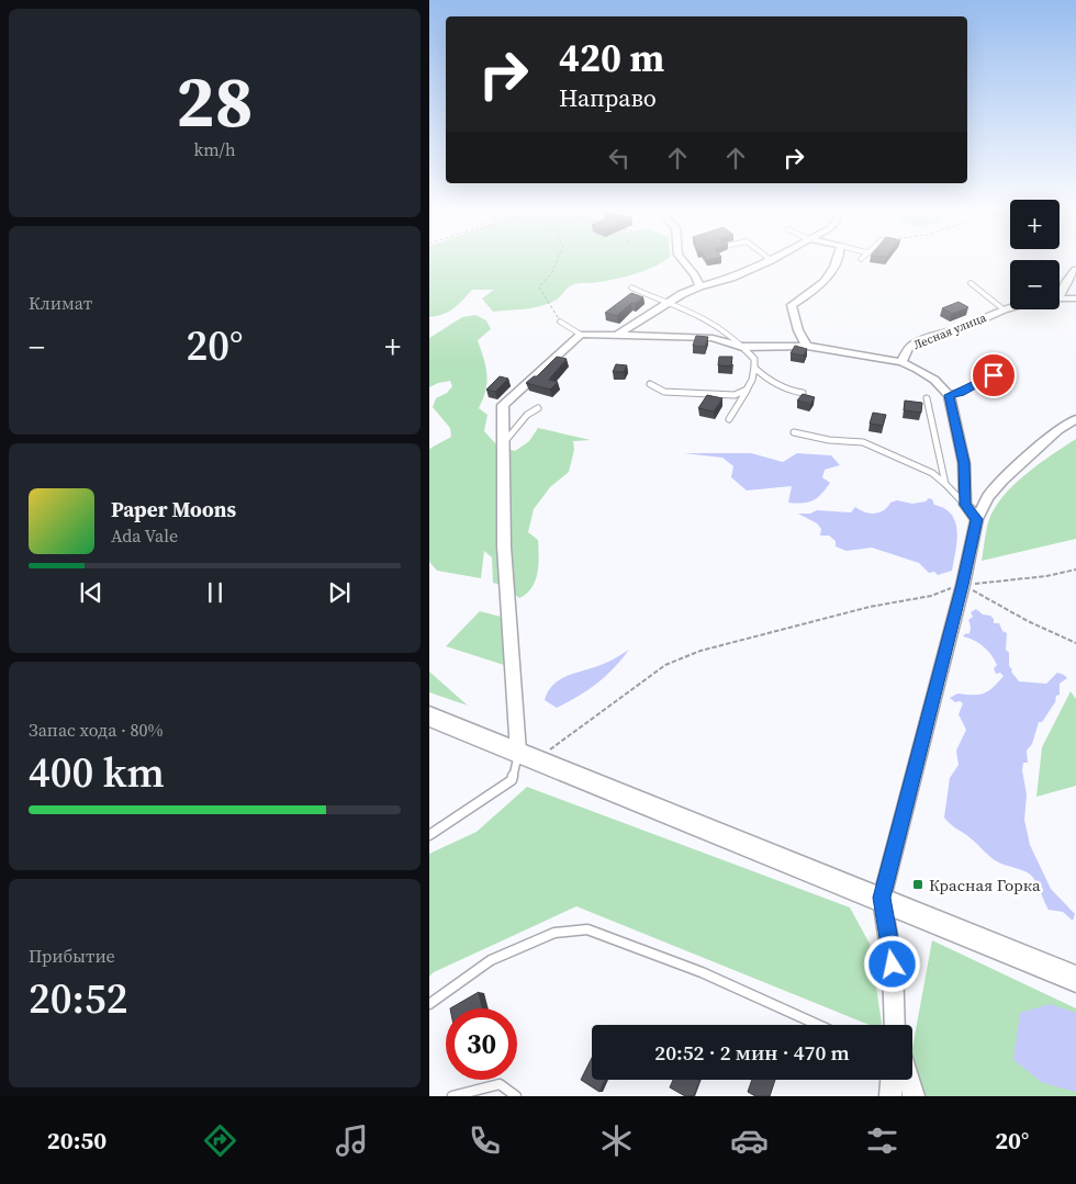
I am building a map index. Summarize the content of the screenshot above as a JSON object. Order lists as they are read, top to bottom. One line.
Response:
{"streets":{"street":["Лесная улица"]},"places":{"transit":["Красная Горка"]},"page":{"tile":[["28","km/h"],"Климат",["Запас хода · 80%","400 km"],["Прибытие","20:52"]],"turn":["420 m","Направо"],"map_buttons":["+","−"],"heat":["−","20°","+"],"song":["Paper Moons","Ada Vale"],"limit":"30","trip":"20:52 · 2 мин · 470 m","tabs":["20:50","20°"]}}
